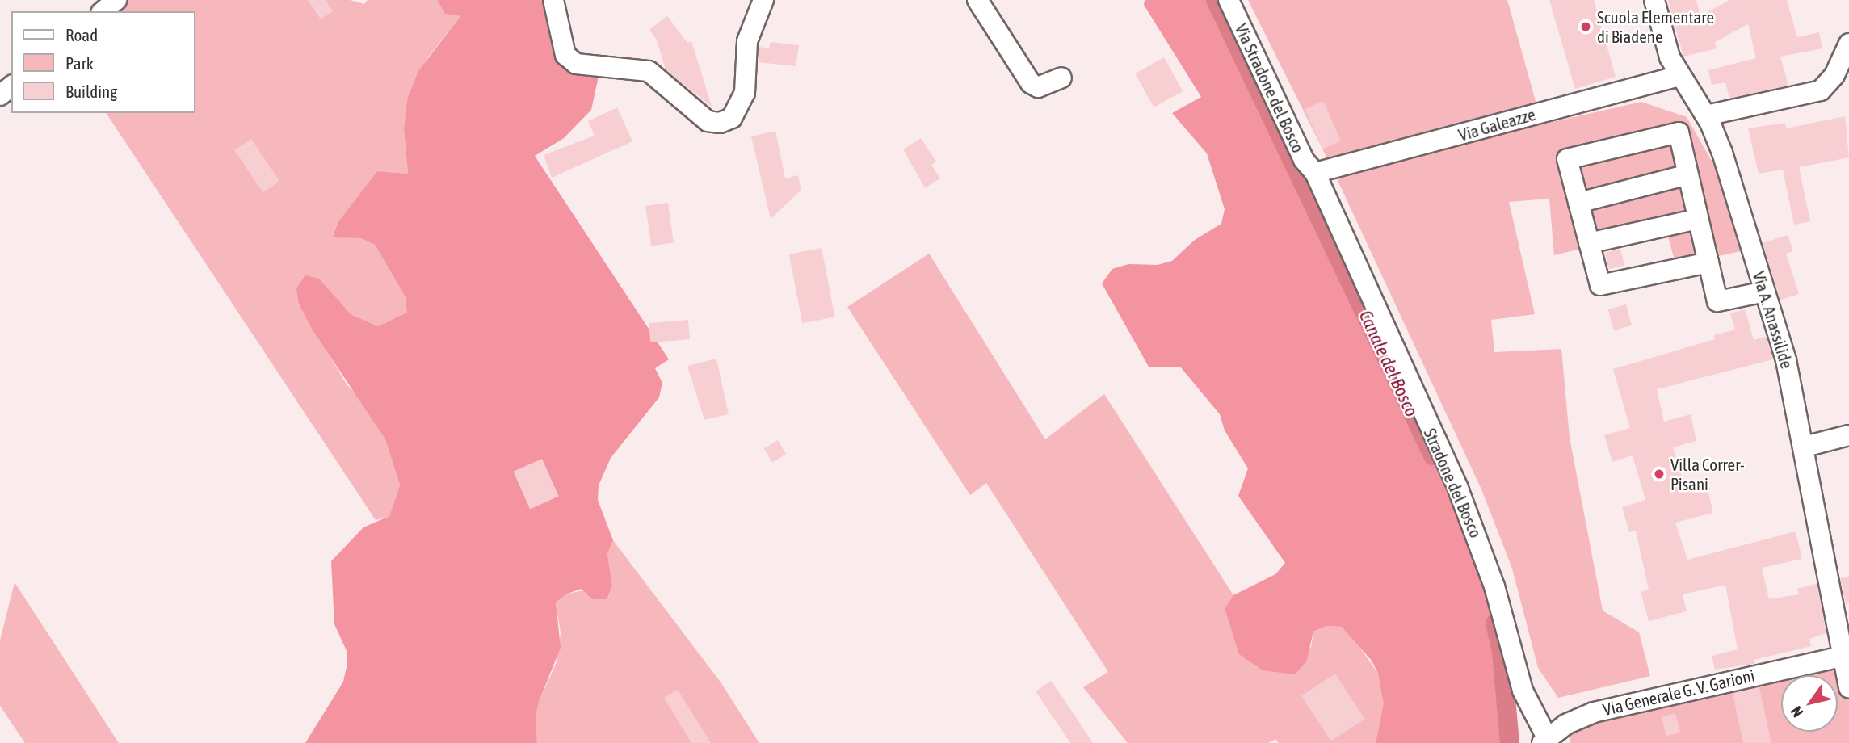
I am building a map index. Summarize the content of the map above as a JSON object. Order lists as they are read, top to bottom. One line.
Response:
{"streets":{"street":["Via Stradone del Bosco","Via Galeazze","Via A. Anassilide","Stradone del Bosco","Via Generale G. V. Garioni"]},"crossings":[["Via Stradone del Bosco","Via Galeazze"],["Via Stradone del Bosco","Stradone del Bosco"],["Via Galeazze","Via A. Anassilide"],["Via Galeazze","Stradone del Bosco"],["Via A. Anassilide","Via Generale G. V. Garioni"],["Stradone del Bosco","Via Generale G. V. Garioni"]],"water":["Canale del Bosco"],"places":["Scuola Elementare di Biadene","Villa Correr- Pisani"],"legend":["Road","Park","Building"],"north":"bottom left"}
